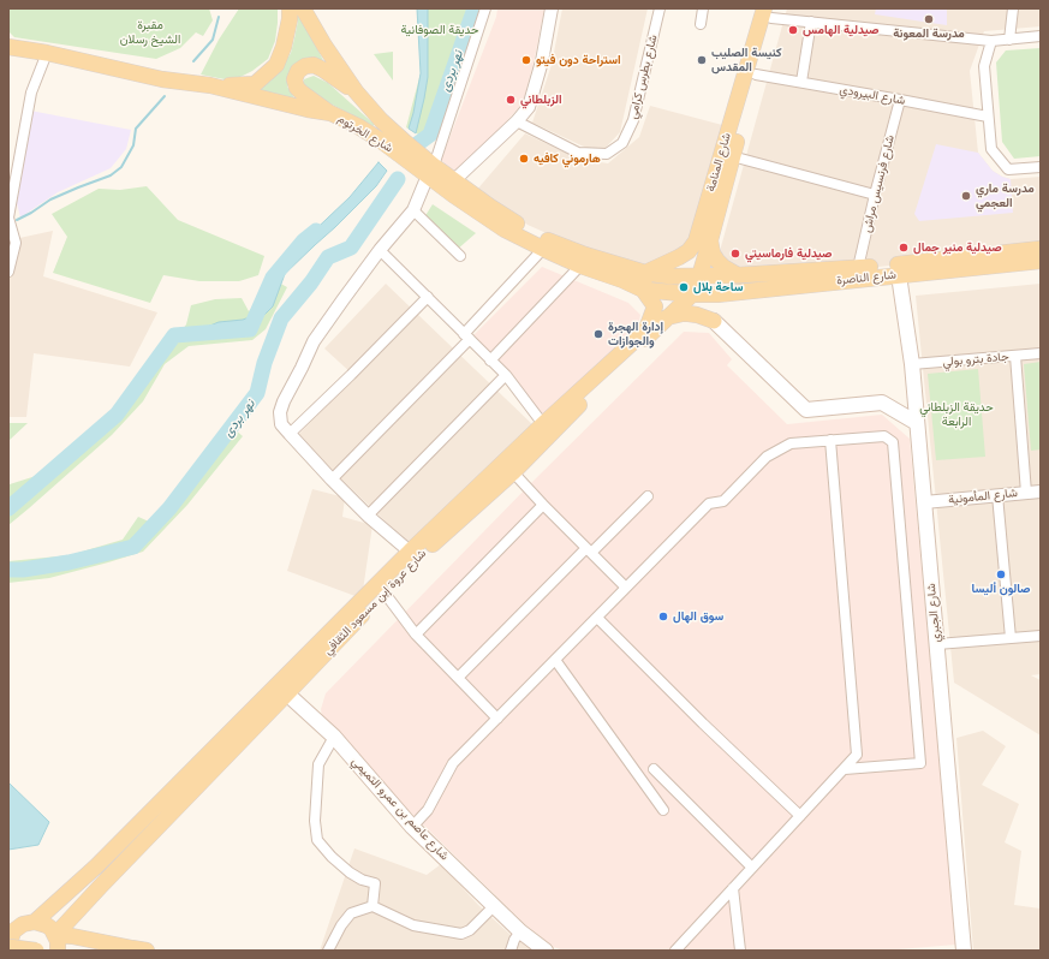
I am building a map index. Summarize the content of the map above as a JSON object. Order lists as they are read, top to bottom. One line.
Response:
{"streets":{"main road":["شارع الخرتوم","شارع المنامة","شارع الناصرة","شارع عروة إبن مسعود الثقافي","شارع الجبري","شارع عاصم بن عمرو التميمي"],"street":["شارع بطرس كرامي","شارع البيرودي","شارع فرنسيس مراش","جادة بترو بولي","شارع المأمونية"]},"crossings":[["شارع البيرودي","شارع المنامة"],["شارع البيرودي","شارع فرنسيس مراش"],["شارع الخرتوم","شارع الناصرة"],["شارع الخرتوم","شارع عروة إبن مسعود الثقافي"],["شارع المنامة","شارع الناصرة"],["شارع المنامة","شارع عروة إبن مسعود الثقافي"],["شارع فرنسيس مراش","شارع الناصرة"],["شارع الناصرة","شارع عروة إبن مسعود الثقافي"],["شارع الناصرة","شارع الجبري"],["جادة بترو بولي","شارع الجبري"],["شارع المأمونية","شارع الجبري"],["شارع عروة إبن مسعود الثقافي","شارع عاصم بن عمرو التميمي"]],"water":["نهر بردى"],"parks":["مقبرة الشيخ رسلان","حديقة الصوفانية","حديقة الزبلطاني الرابعة"],"places":["مدرسة المعونة","صيدلية الهامس","استراحة دون فيتو","كنيسة الصليب المقدس","الزبلطاني","هارموني كافيه","مدرسة ماري العجمي","صيدلية منير جمال","صيدلية فارماسيتي","ساحة بلال","إدارة الهجرة والجوازات","صالون أليسا","سوق الهال"]}
